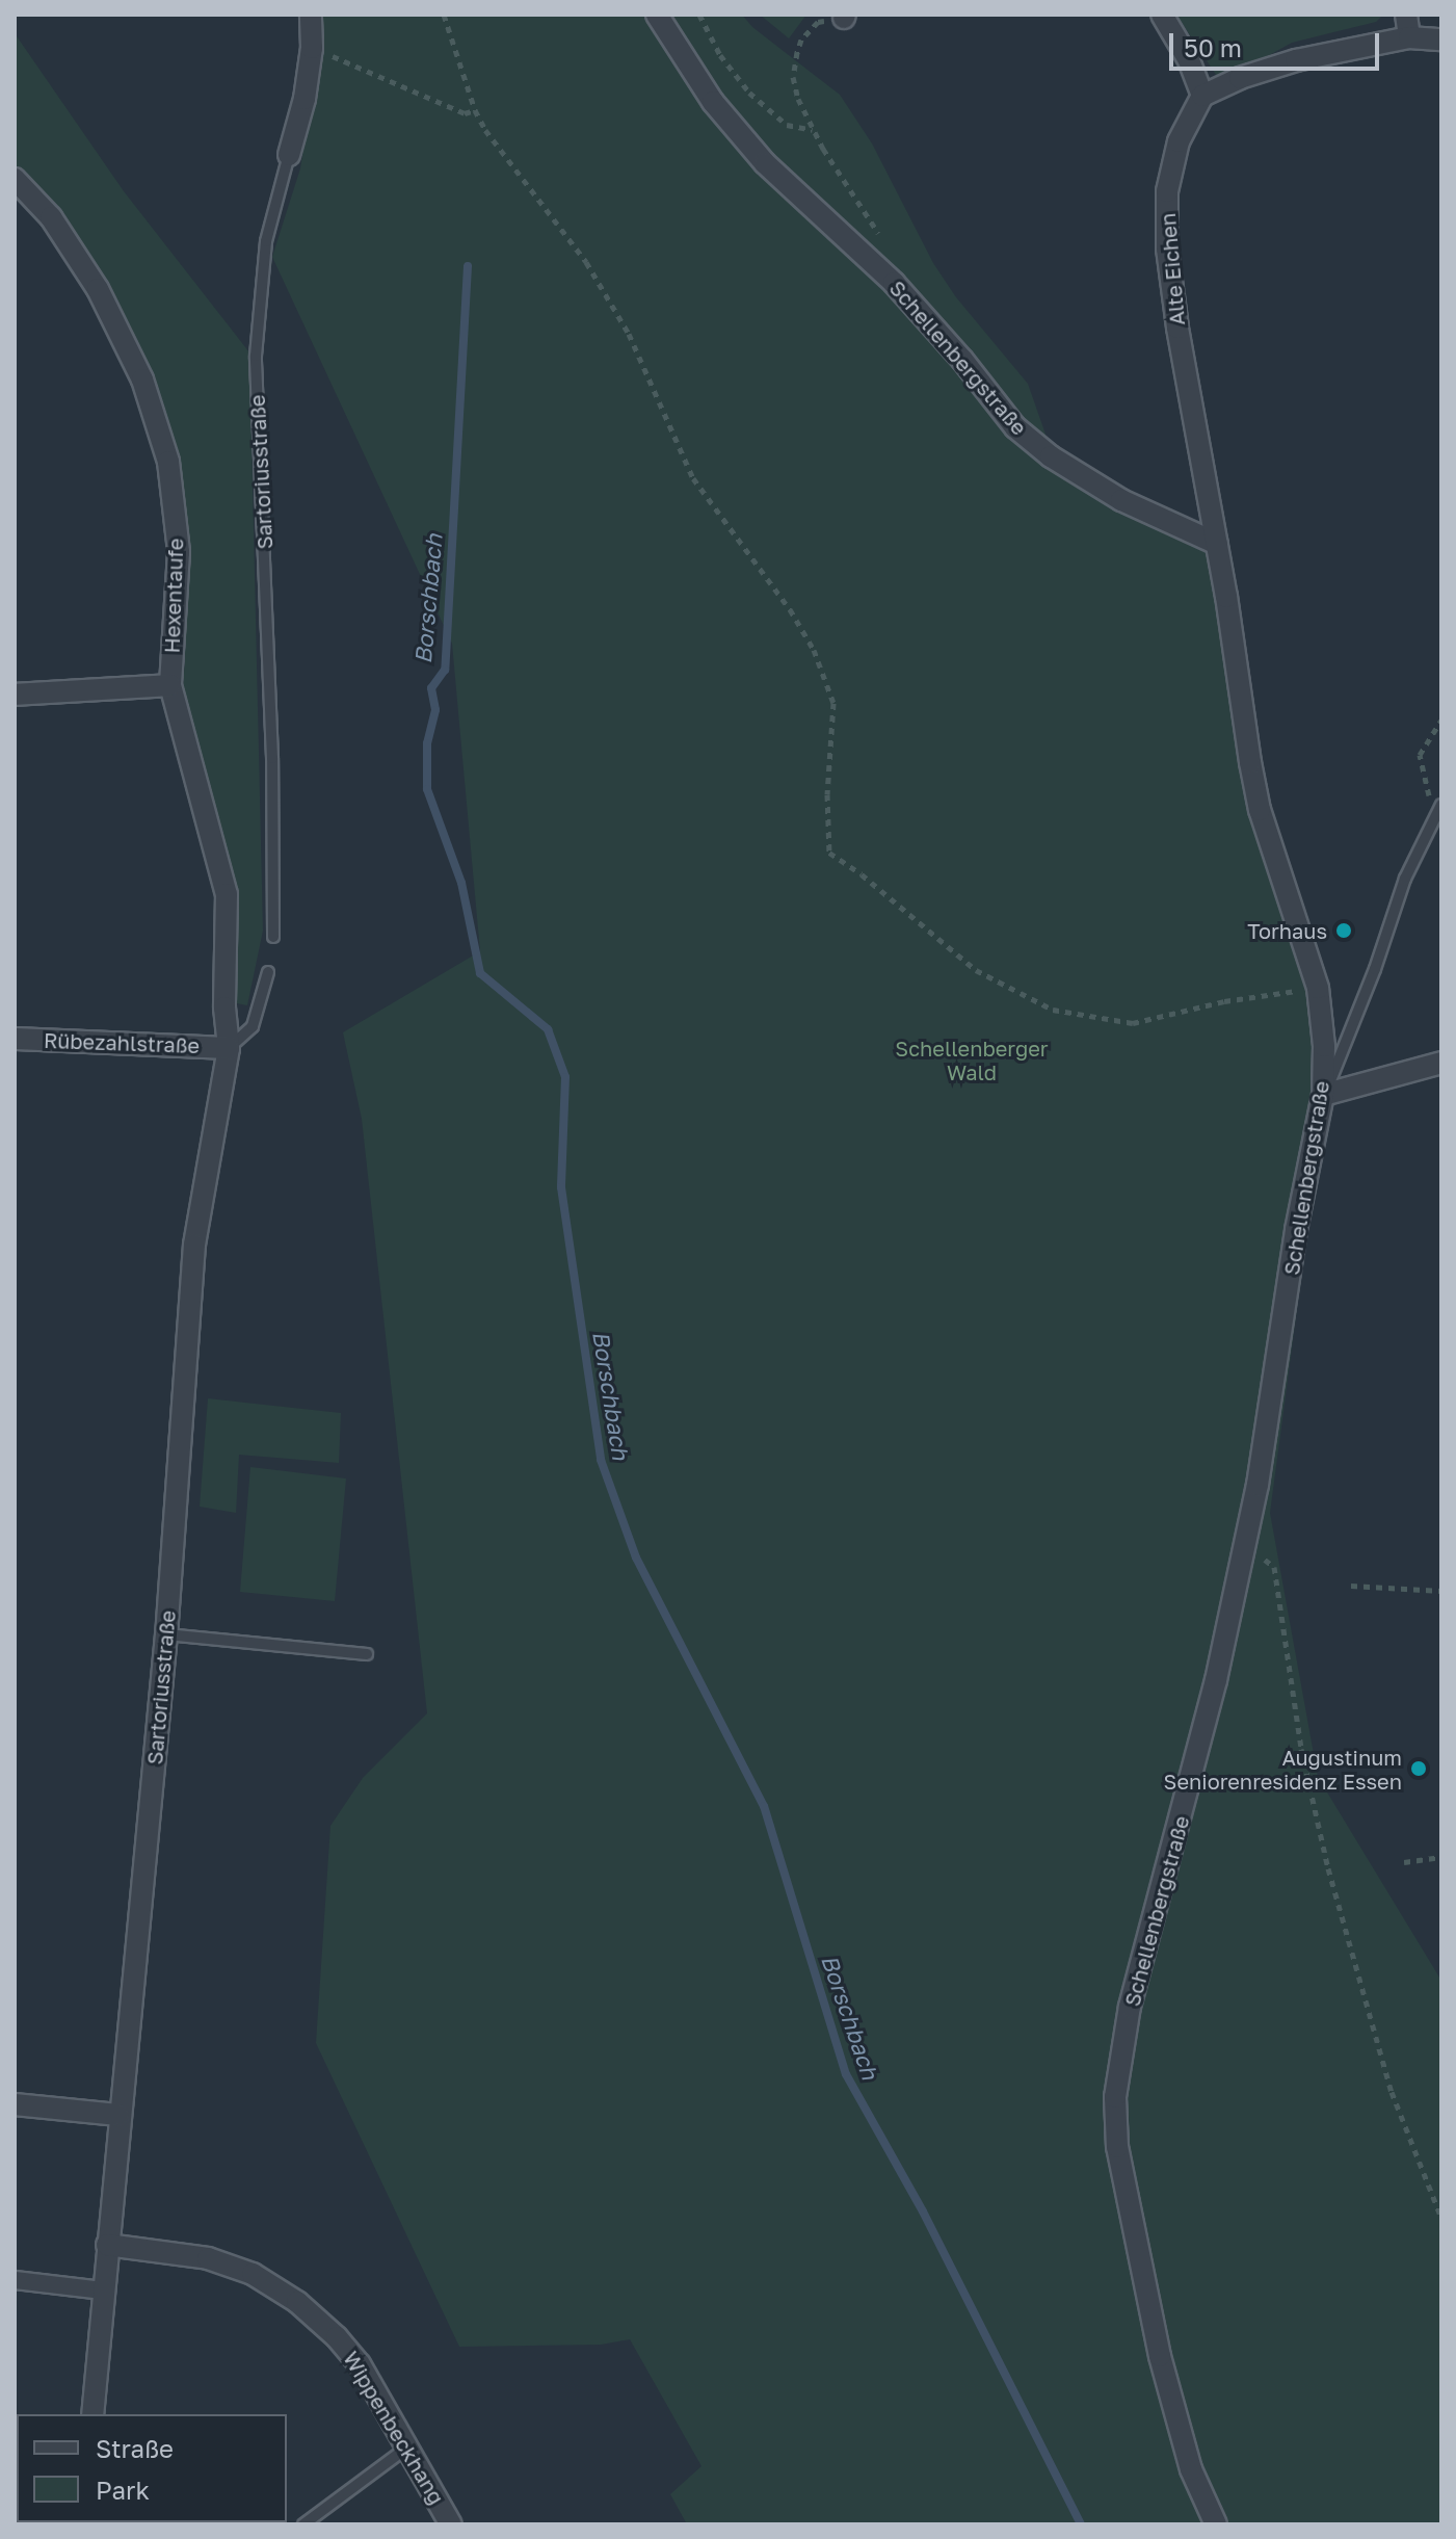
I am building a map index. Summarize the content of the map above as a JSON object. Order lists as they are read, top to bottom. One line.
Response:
{"streets":{"street":["Alte Eichen","Schellenbergstraße","Sartoriusstraße","Hexentaufe","Rübezahlstraße","Wippenbeckhang"]},"crossings":[["Alte Eichen","Schellenbergstraße"],["Sartoriusstraße","Hexentaufe"],["Sartoriusstraße","Rübezahlstraße"],["Sartoriusstraße","Wippenbeckhang"],["Hexentaufe","Rübezahlstraße"]],"water":["Borschbach"],"parks":["Schellenberger Wald"],"places":["Torhaus","Augustinum Seniorenresidenz Essen"],"legend":["Straße","Park"],"scale_bar":"50 m"}
